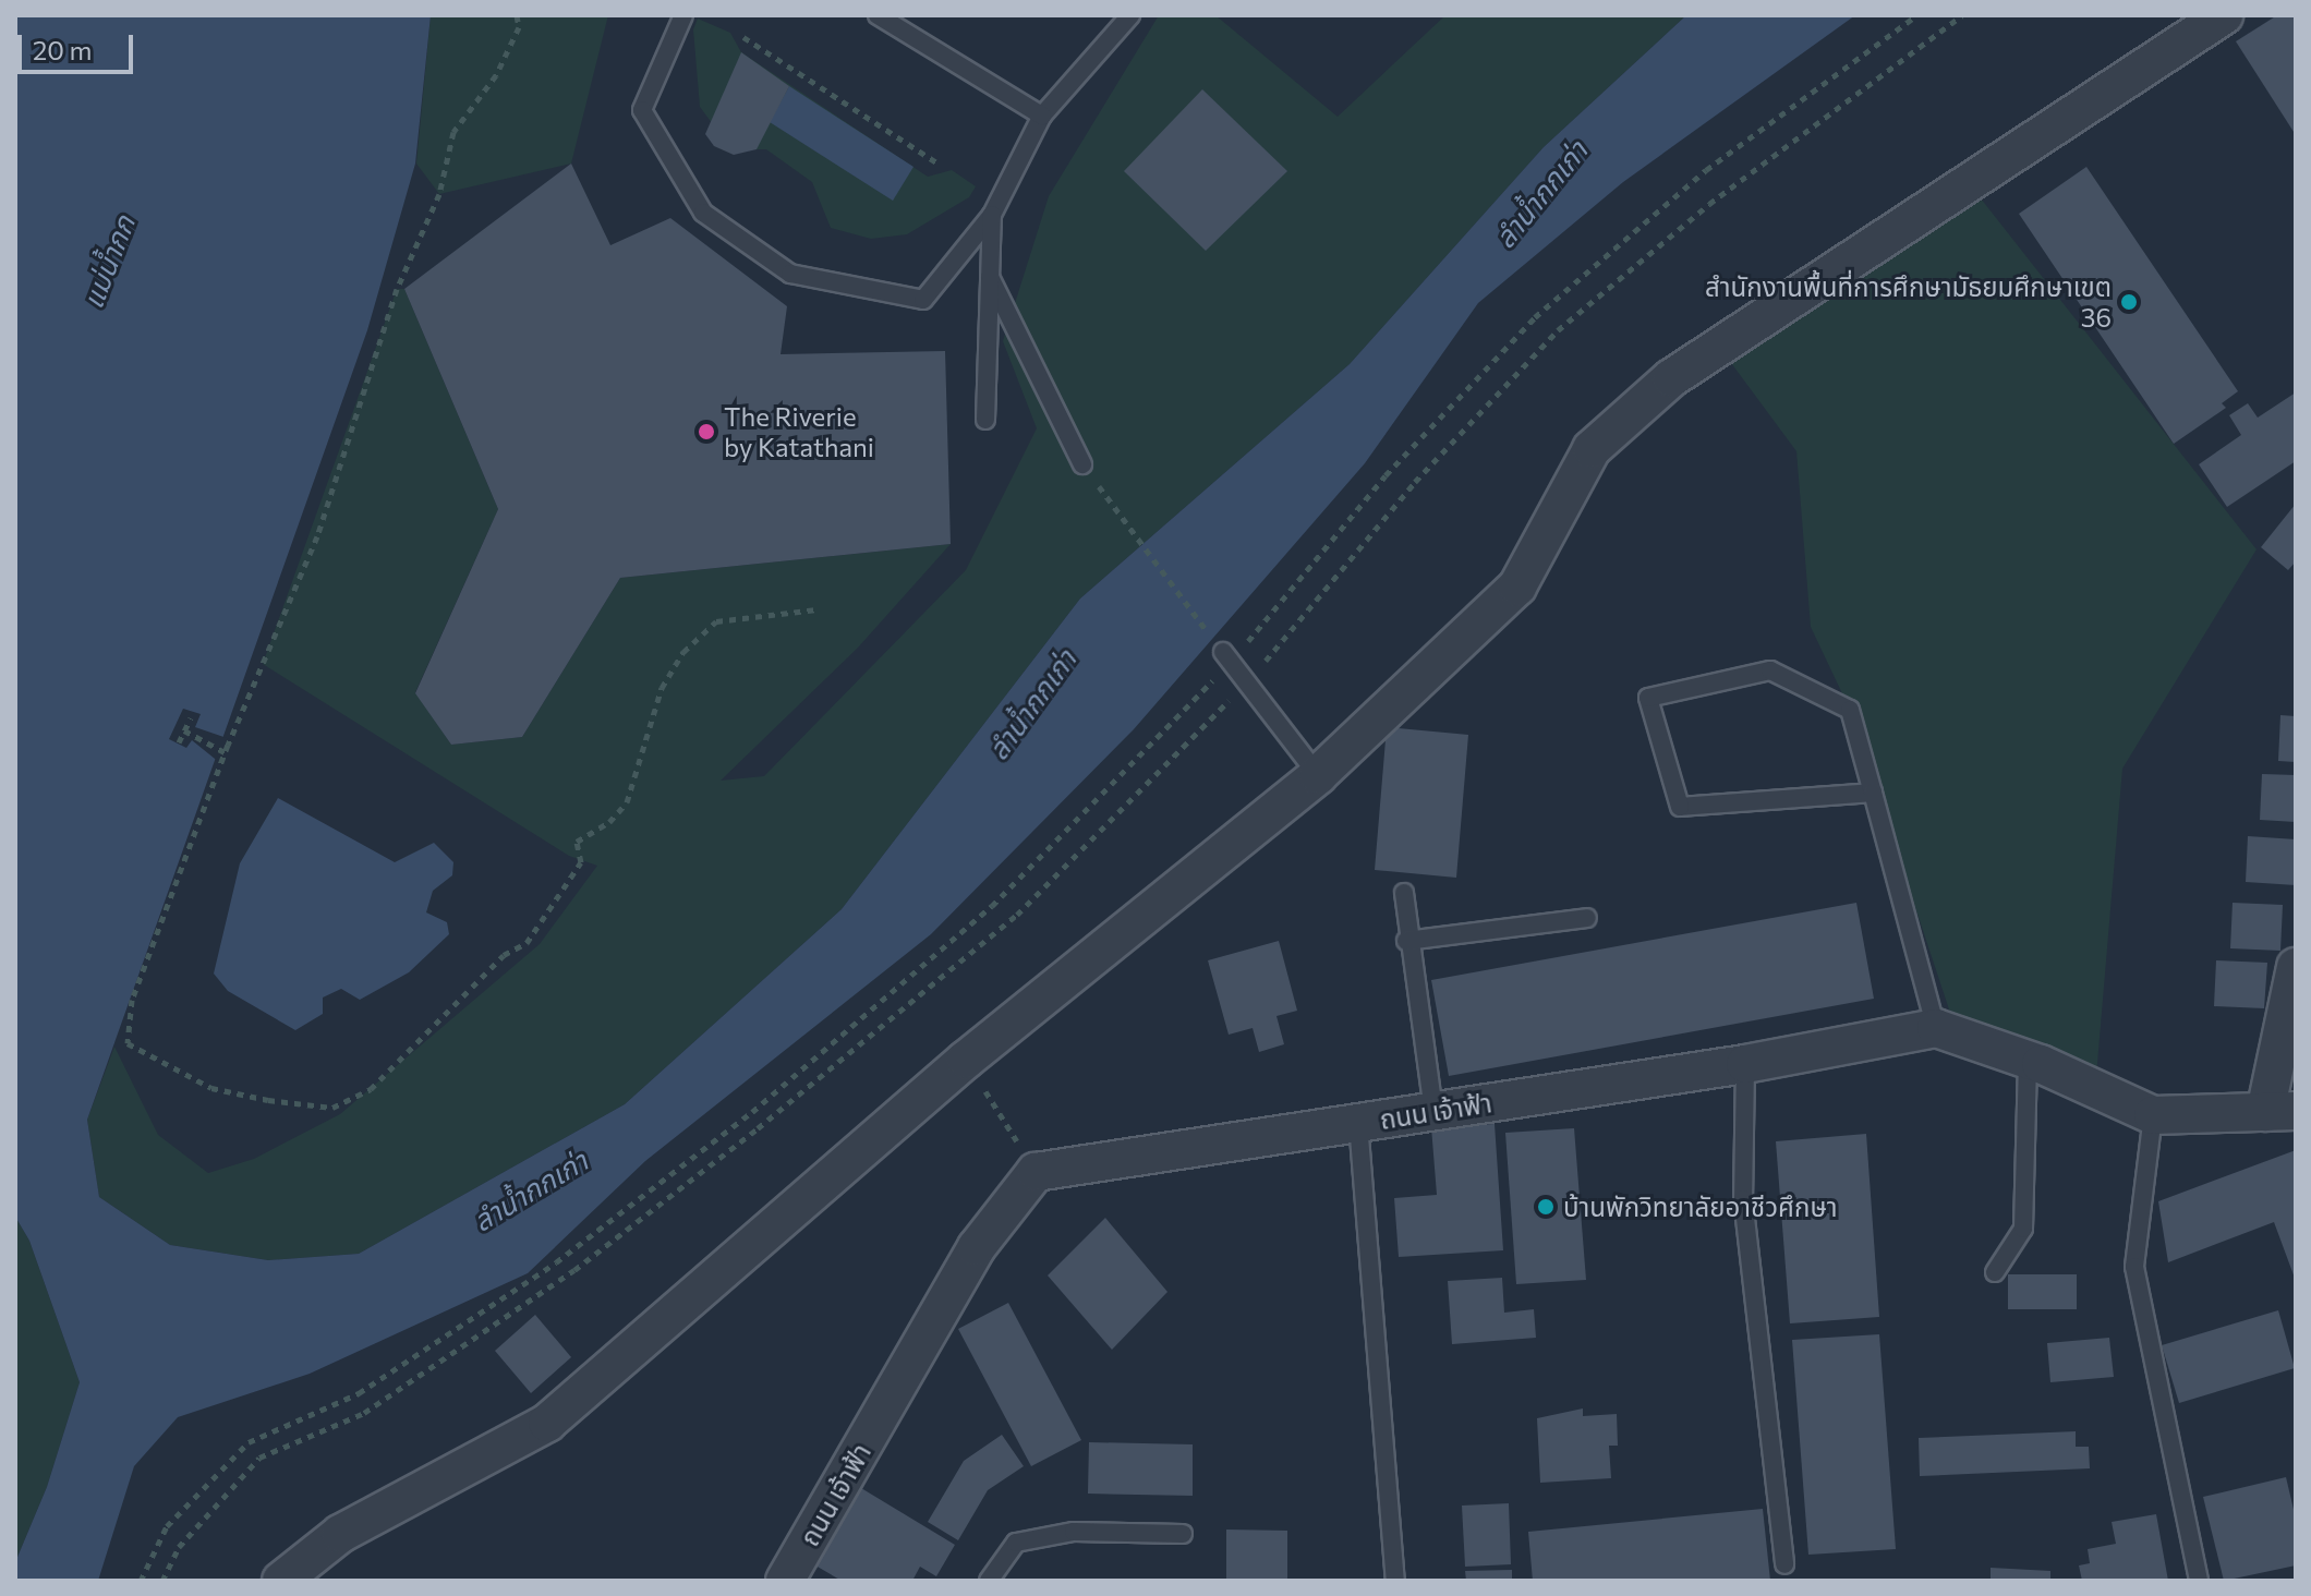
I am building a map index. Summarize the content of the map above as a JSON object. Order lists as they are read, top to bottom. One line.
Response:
{"streets":{"street":["ถนน เจ้าฟ้า"]},"water":["ลำน้ำกกเก่า","แม่น้ำกก"],"places":["สำนักงานพื้นที่การศึกษามัธยมศึกษาเขต 36","The Riverie by Katathani","บ้านพักวิทยาลัยอาชีวศึกษา"],"scale_bar":"20 m"}
